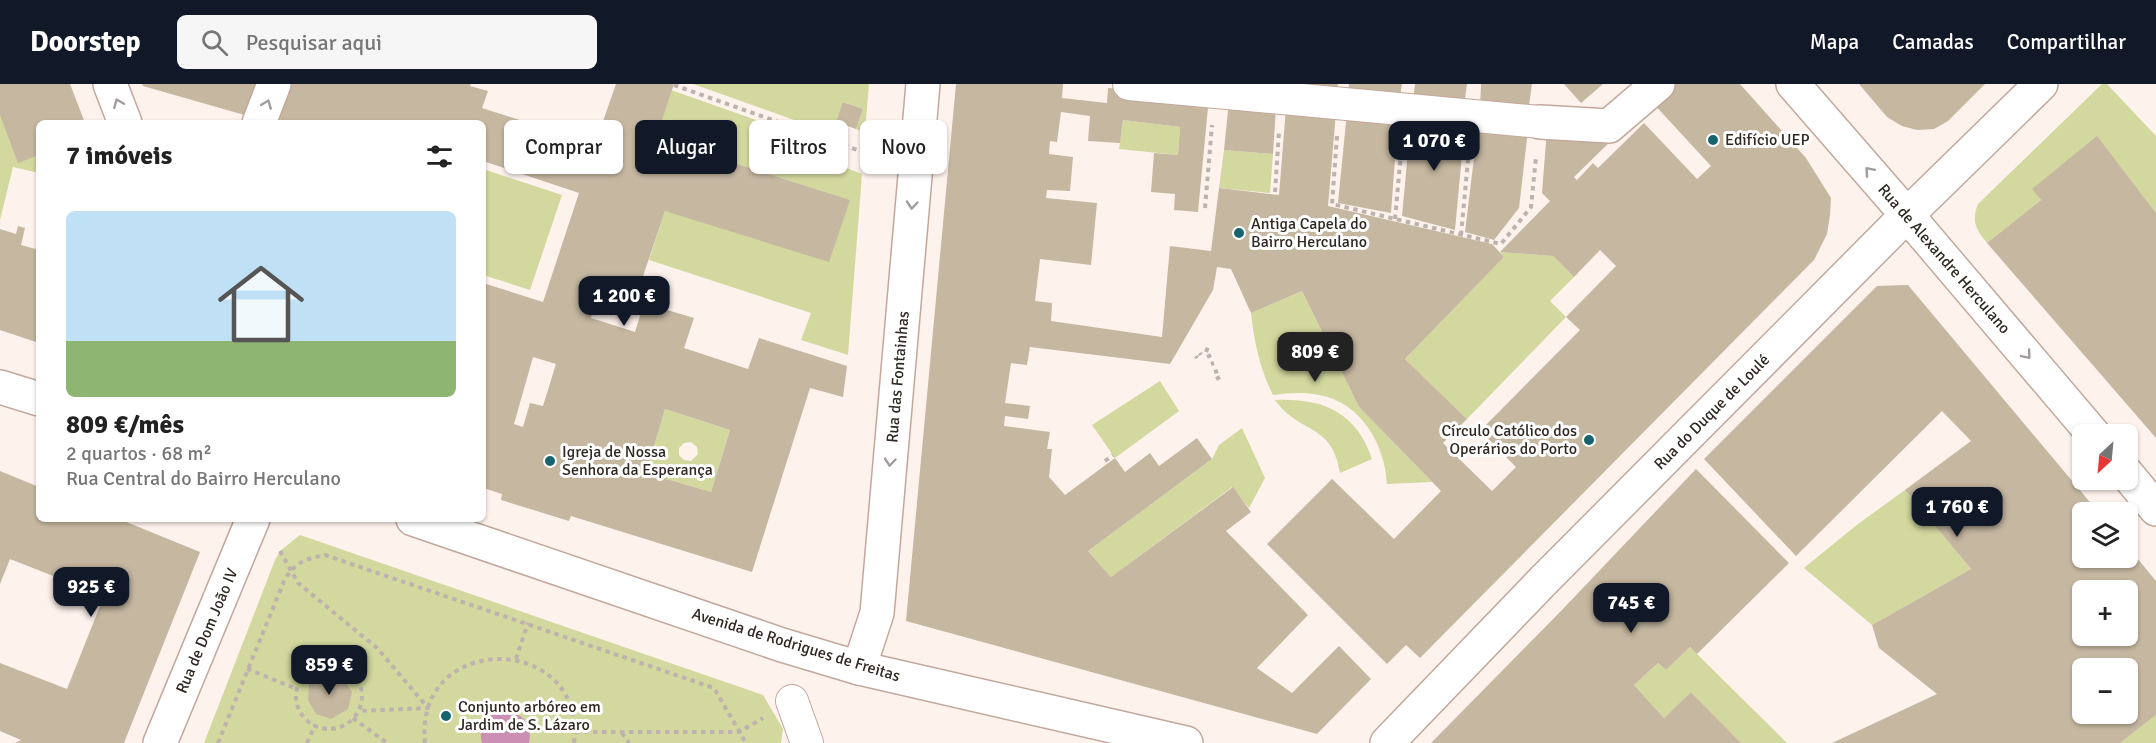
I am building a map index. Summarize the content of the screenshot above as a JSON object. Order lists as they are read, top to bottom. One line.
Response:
{"streets":{"main road":["Rua de Alexandre Herculano","Rua das Fontainhas","Rua do Duque de Loulé","Rua de Dom João IV","Avenida de Rodrigues de Freitas"]},"crossings":[["Rua de Alexandre Herculano","Rua do Duque de Loulé"],["Rua das Fontainhas","Avenida de Rodrigues de Freitas"]],"one_way":["Rua das Fontainhas"],"places":["Edifício UEP","Antiga Capela do Bairro Herculano","Círculo Católico dos Operários do Porto","Igreja de Nossa Senhora da Esperança","Conjunto arbóreo em Jardim de S. Lázaro"],"north":"bottom left","page":{"header":"Doorstep","search":"Pesquisar aqui","nav":["Mapa","Camadas","Compartilhar"],"chip":["Comprar","Alugar","Filtros","Novo"],"heading":"7 imóveis","price":["1 070 €","1 200 €","809 €","1 760 €","925 €","745 €","859 €"],"list":[{"name":"809 €/mês","note":"2 quartos · 68 m² · Rua Central do Bairro Herculano"}],"map_buttons":["+","−"]}}
